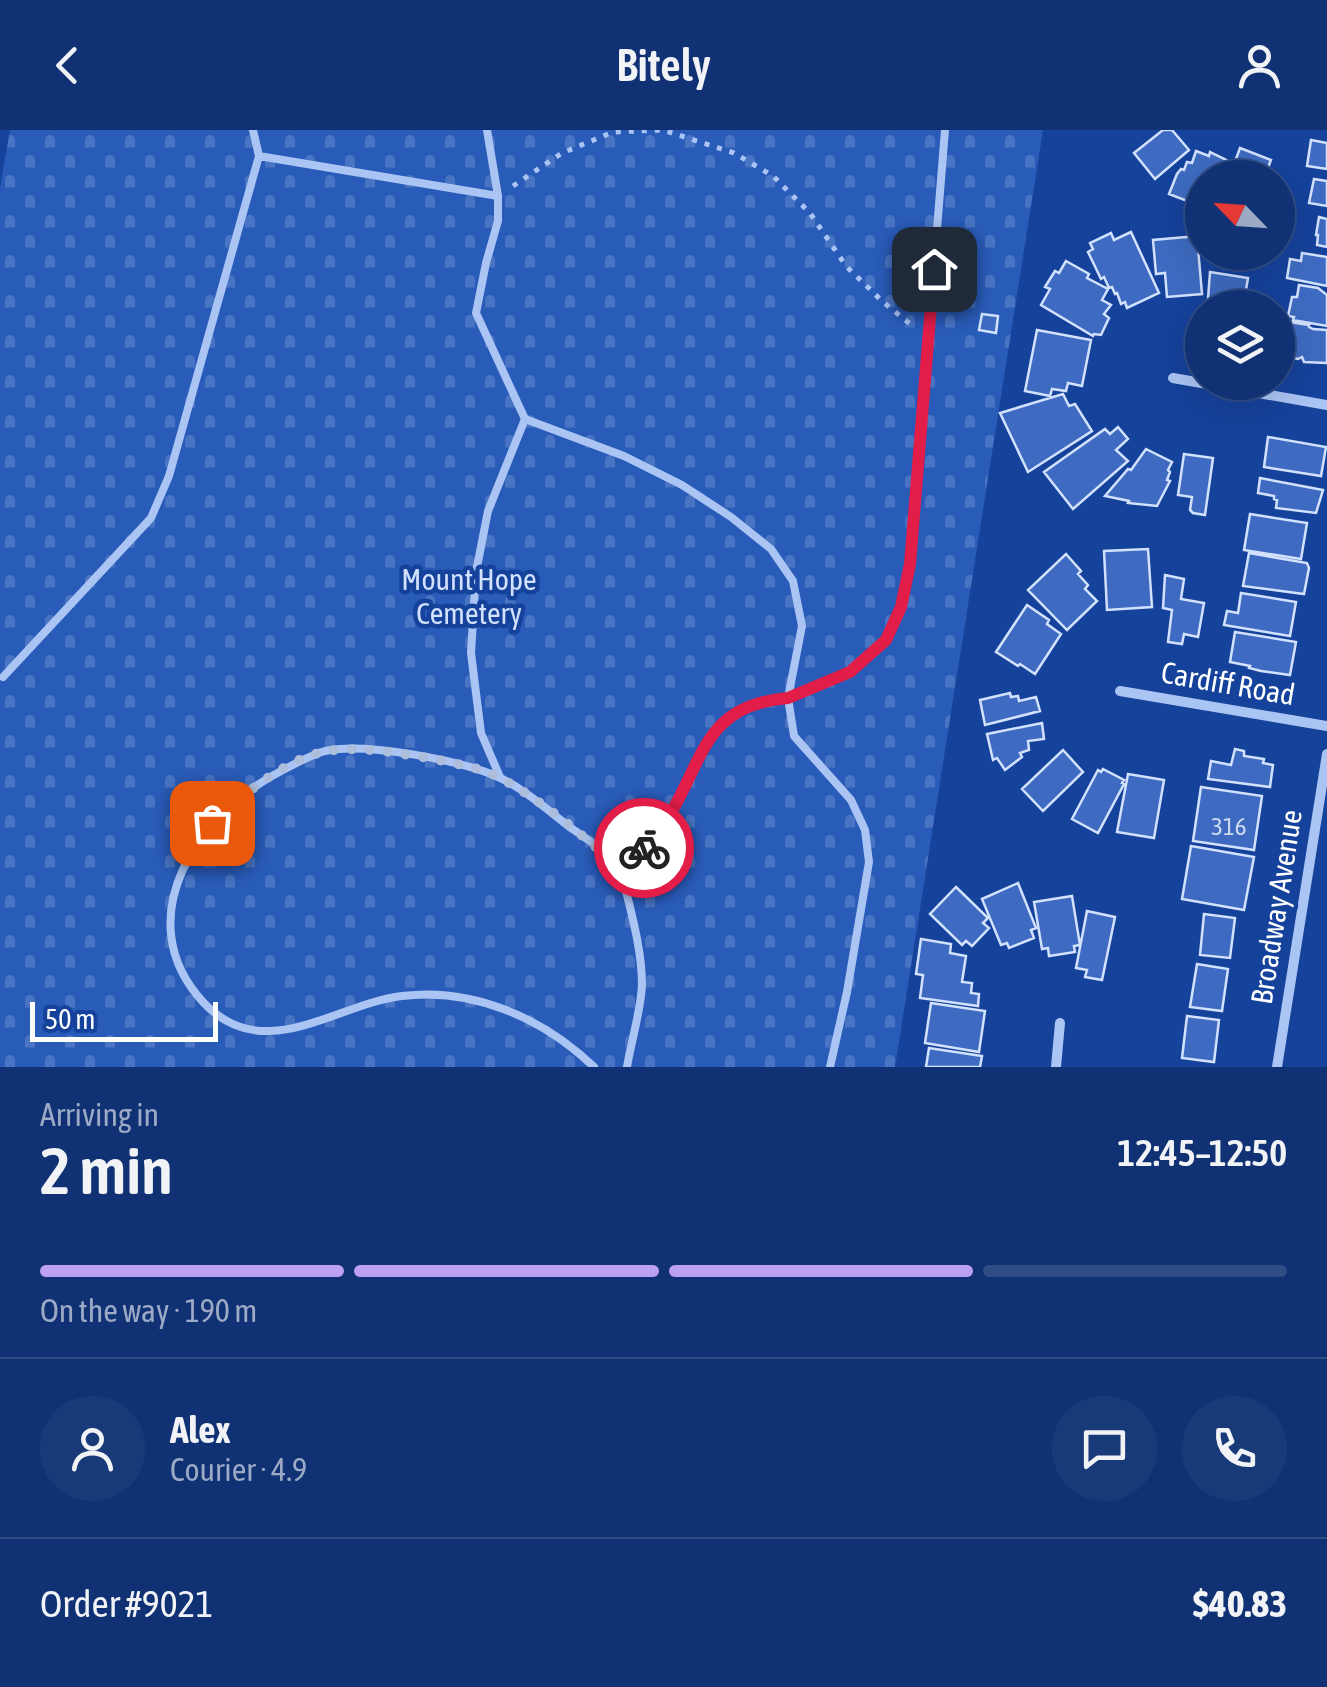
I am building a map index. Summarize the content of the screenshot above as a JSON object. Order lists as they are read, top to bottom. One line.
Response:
{"streets":{"street":["Cardiff Road","Broadway Avenue"]},"parks":["Mount Hope Cemetery"],"house_numbers":["316"],"scale_bar":"50 m","north":"top left","page":{"header":"Bitely","scale":"50 m","heading":["2 min","Arriving in","12:45–12:50"],"panel":["Alex","Courier · 4.9","Order #9021","$40.83"],"bar":"On the way · 190 m"}}
